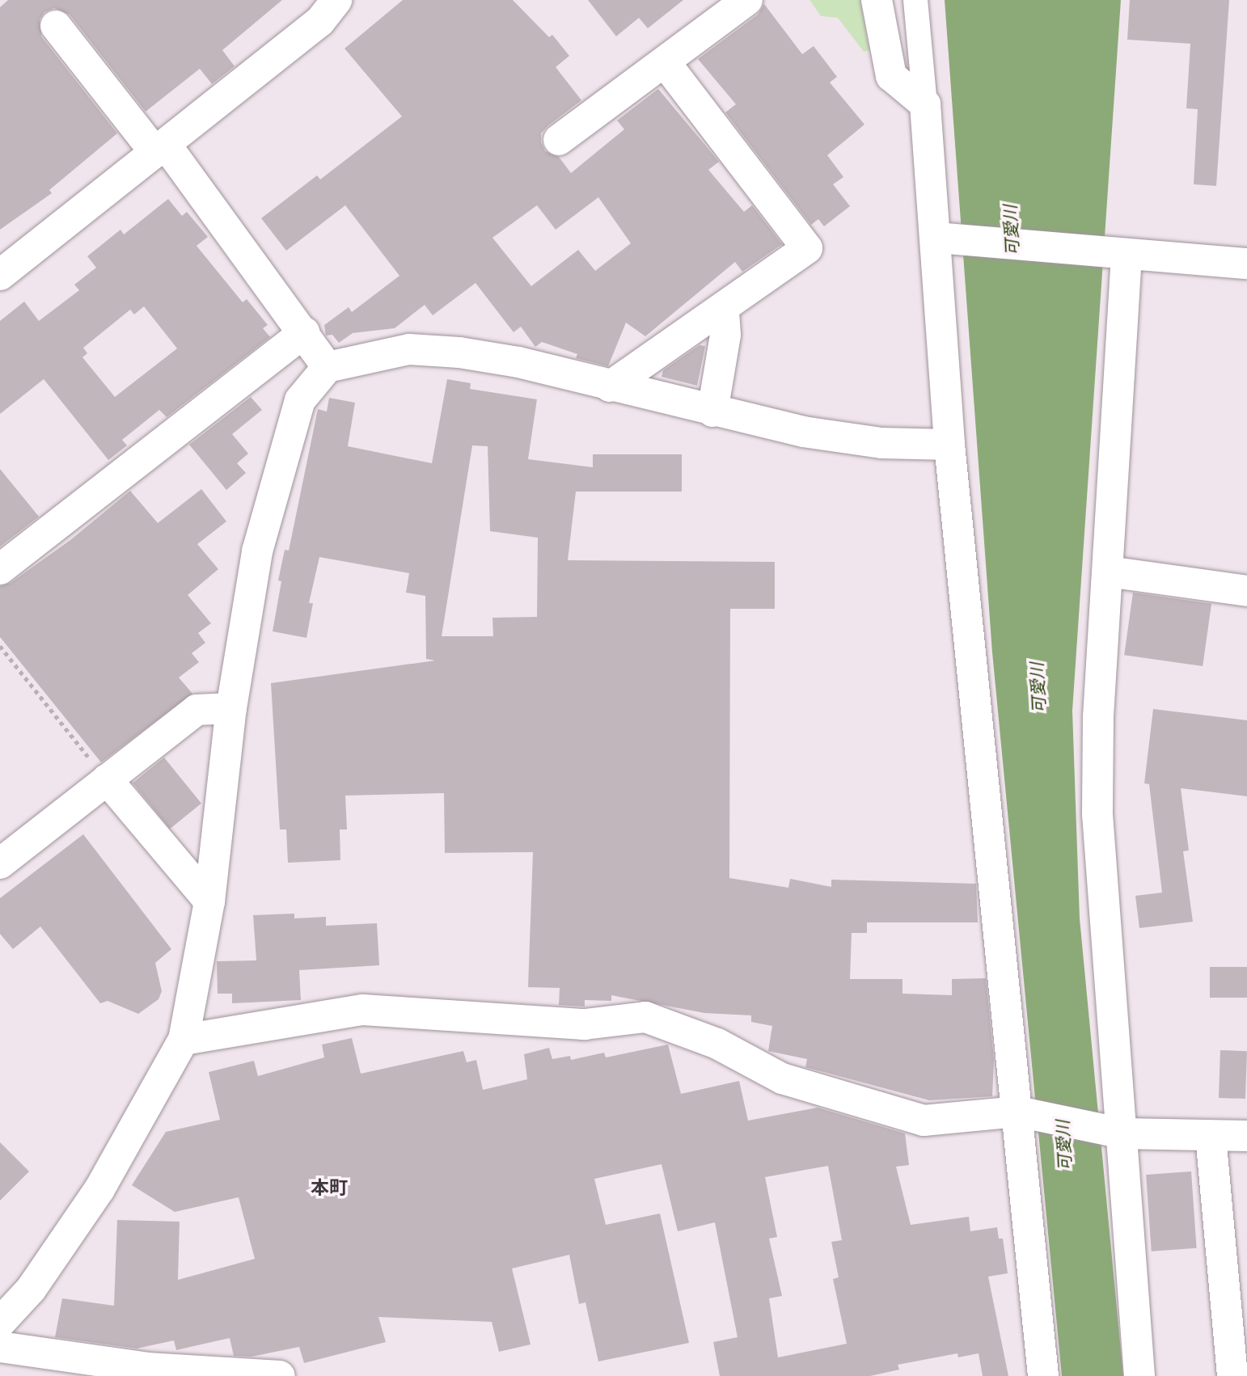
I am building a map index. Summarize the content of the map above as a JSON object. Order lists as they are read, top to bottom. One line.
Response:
{"districts":["本町"],"water":["可愛川"]}
